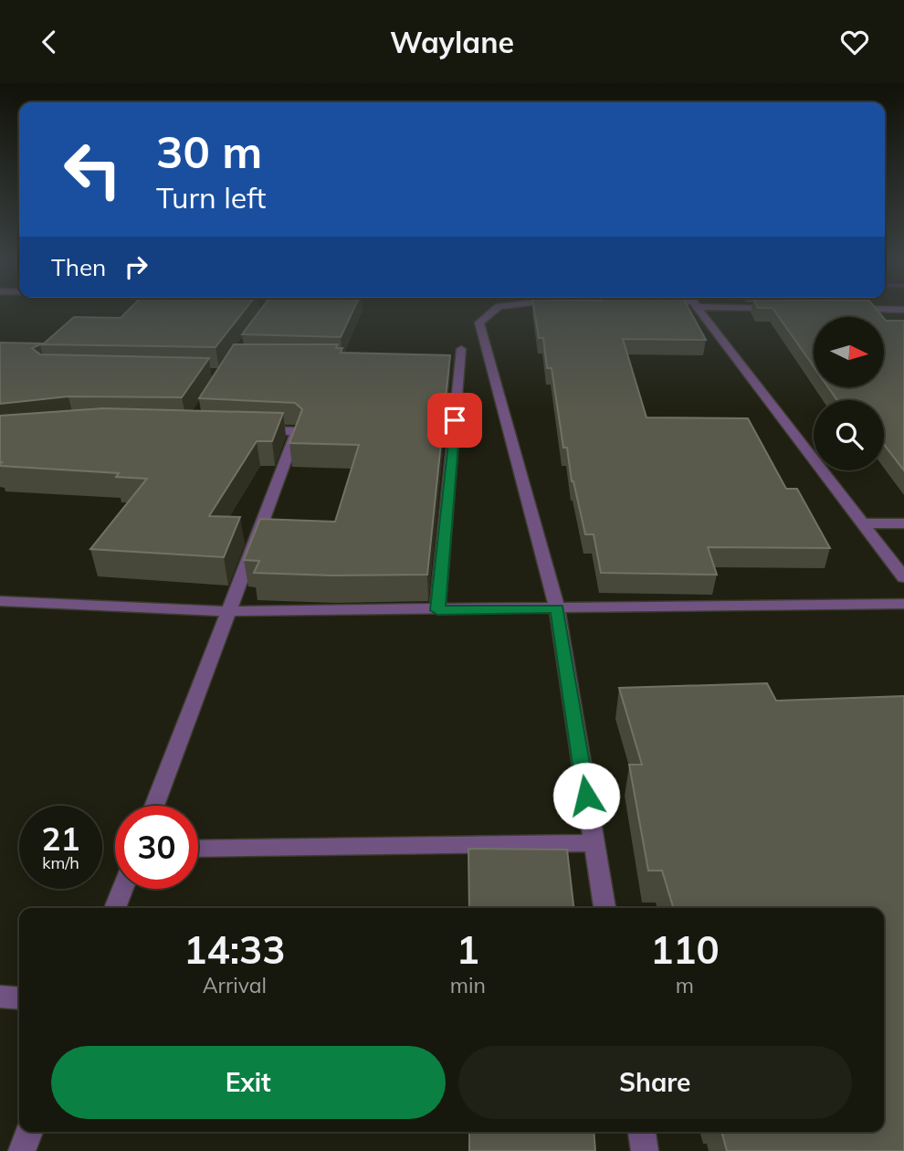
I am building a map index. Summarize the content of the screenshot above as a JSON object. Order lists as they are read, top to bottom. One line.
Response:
{"north":"right","page":{"header":"Waylane","turn":["30 m","Turn left"],"then":"Then","speed":"21 km/h","limit":"30","eta":["14:33","Arrival","1","min","110","m"],"buttons":["Exit","Share"]}}
